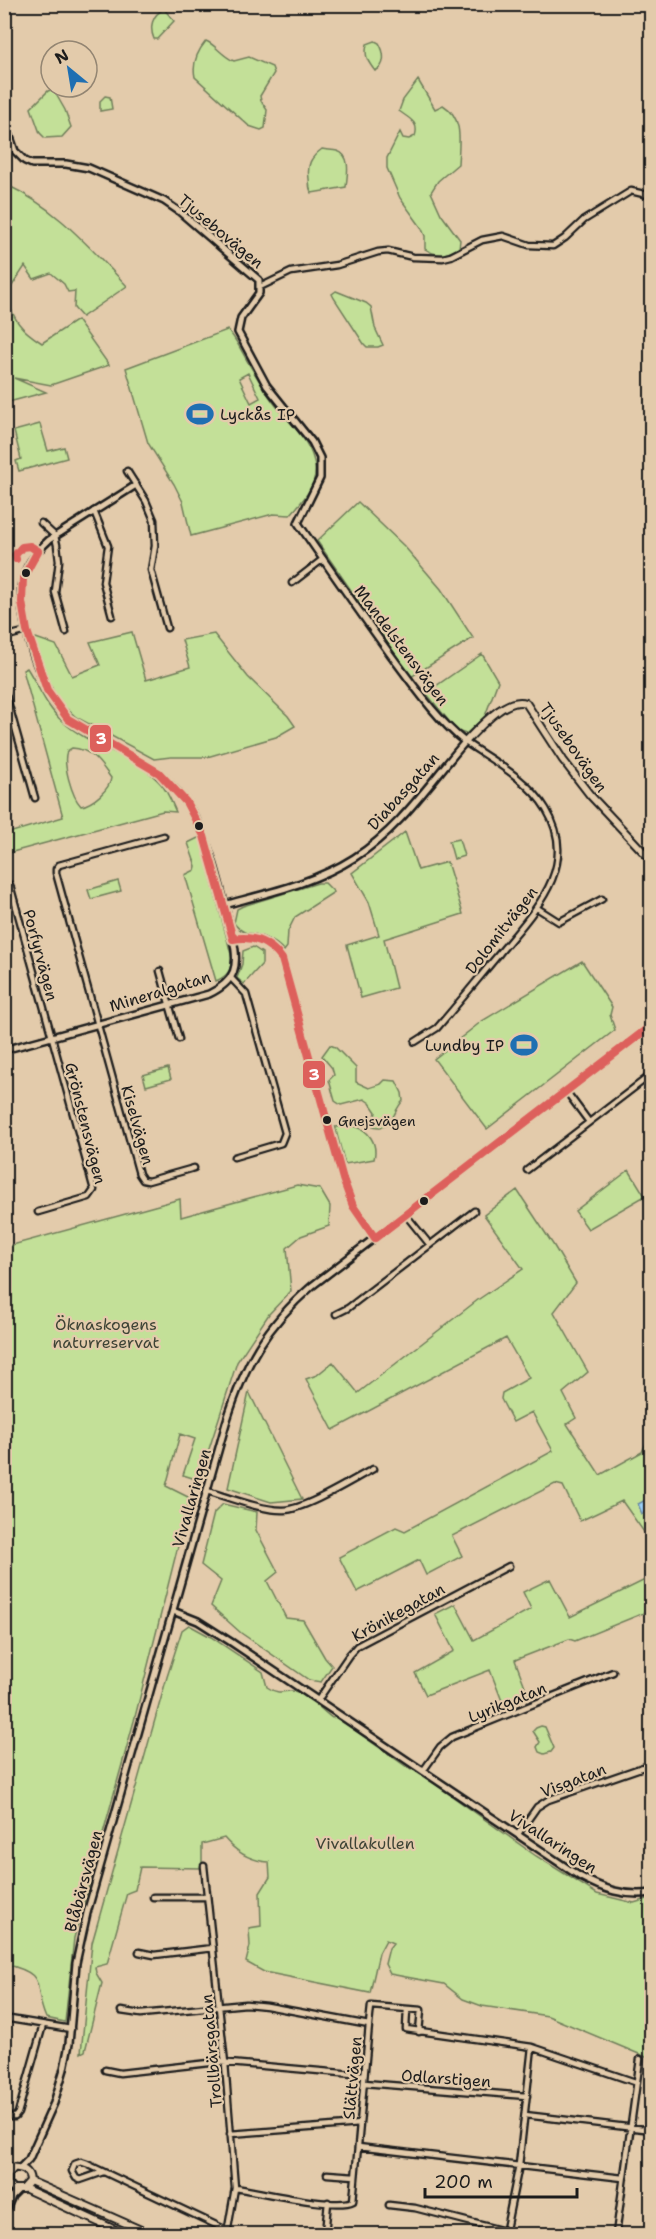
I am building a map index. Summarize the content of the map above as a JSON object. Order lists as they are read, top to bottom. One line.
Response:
{"streets":{"main road":["Tjusebovägen"],"street":["Mandelstensvägen","Diabasgatan","Dolomitvägen","Porfyrvägen","Mineralgatan","Grönstensvägen","Kiselvägen","Vivallaringen","Krönikegatan","Lyrikgatan","Visgatan","Blåbärsvägen","Trollbärsgatan","Slättvägen","Odlarstigen"]},"crossings":[["Tjusebovägen","Mandelstensvägen"],["Tjusebovägen","Diabasgatan"],["Tjusebovägen","Dolomitvägen"],["Mandelstensvägen","Diabasgatan"],["Mandelstensvägen","Dolomitvägen"],["Diabasgatan","Dolomitvägen"],["Diabasgatan","Mineralgatan"],["Porfyrvägen","Mineralgatan"],["Porfyrvägen","Grönstensvägen"],["Mineralgatan","Grönstensvägen"],["Mineralgatan","Kiselvägen"],["Vivallaringen","Krönikegatan"],["Vivallaringen","Lyrikgatan"],["Vivallaringen","Visgatan"],["Vivallaringen","Blåbärsvägen"],["Trollbärsgatan","Slättvägen"],["Slättvägen","Odlarstigen"]],"parks":["Öknaskogens naturreservat","Vivallakullen"],"places":{"sports":["Lyckås IP","Lundby IP"],"other":["Gnejsvägen"]},"lines":["transit line 3"],"scale_bar":"200 m","north":"top left"}
